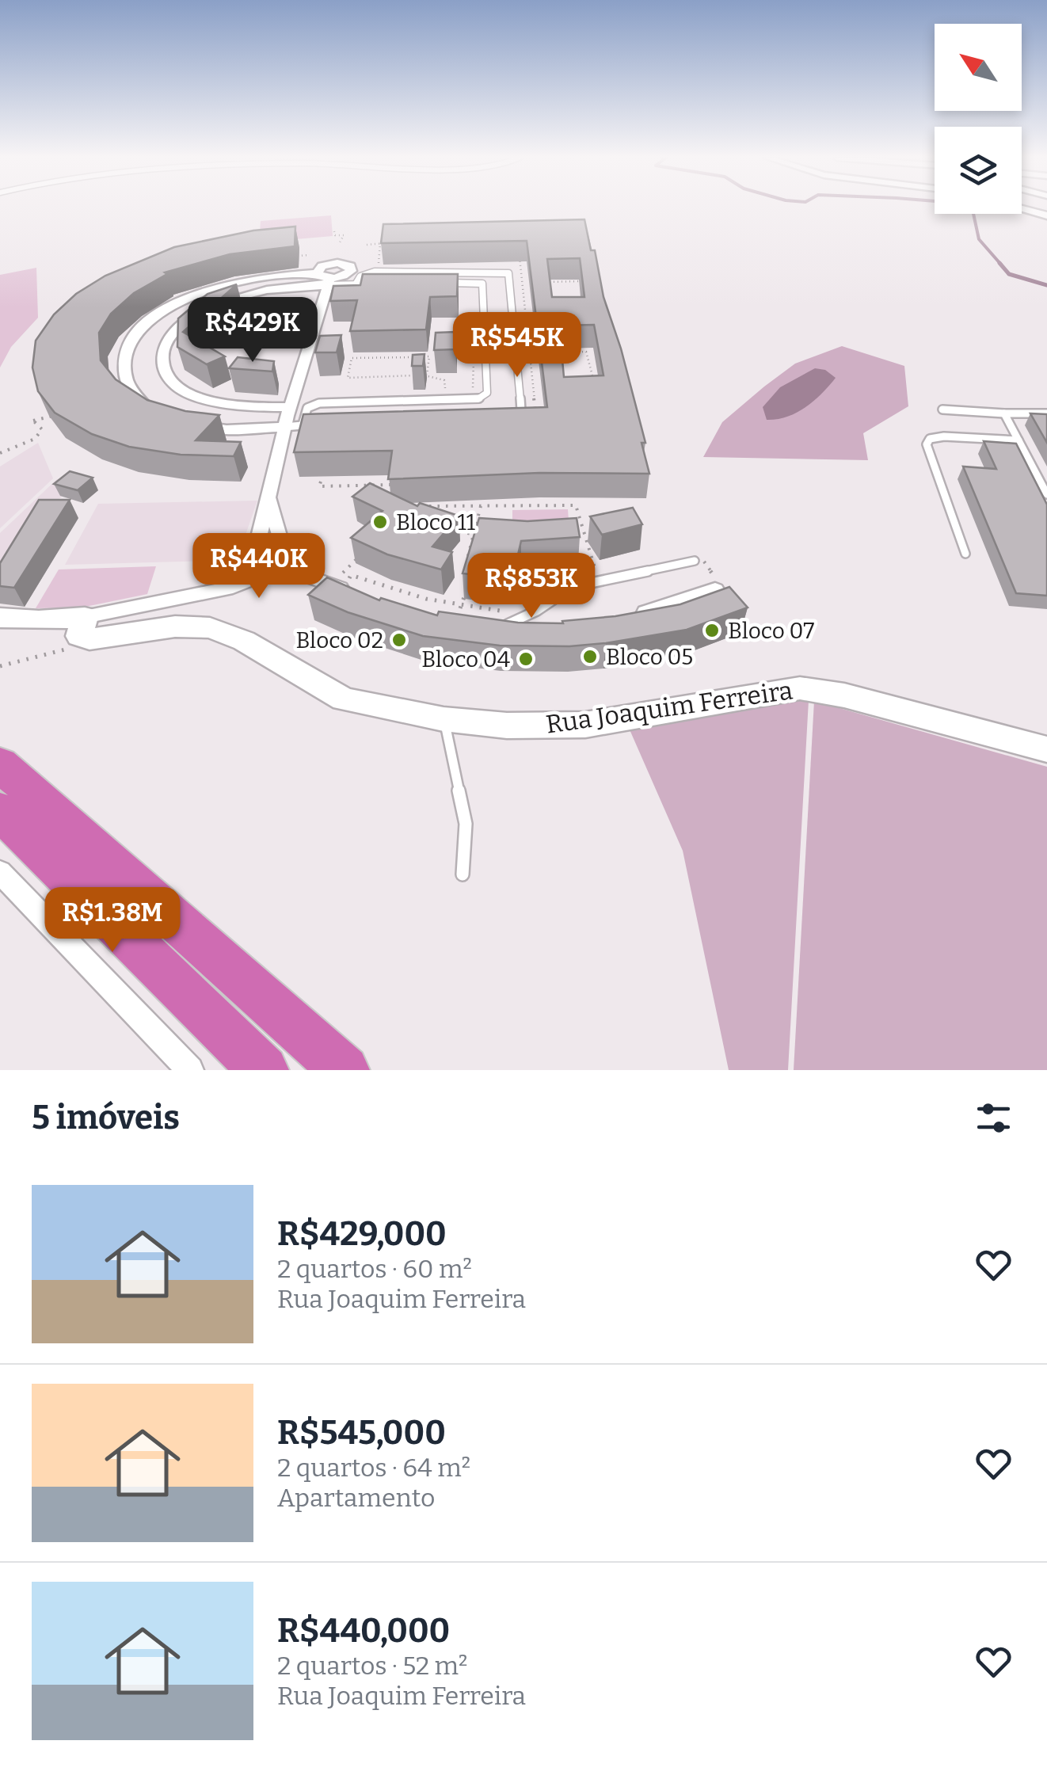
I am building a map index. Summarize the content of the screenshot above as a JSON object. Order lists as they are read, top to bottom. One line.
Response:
{"streets":{"street":["Rua Joaquim Ferreira"]},"places":["Bloco 11","Bloco 07","Bloco 02","Bloco 05","Bloco 04"],"north":"top left","page":{"price":["R$429K","R$545K","R$440K","R$853K","R$1.38M"],"heading":"5 imóveis","list":[{"name":"R$429,000","note":"2 quartos · 60 m² · Rua Joaquim Ferreira"},{"name":"R$545,000","note":"2 quartos · 64 m² · Apartamento"},{"name":"R$440,000","note":"2 quartos · 52 m² · Rua Joaquim Ferreira"}]}}
